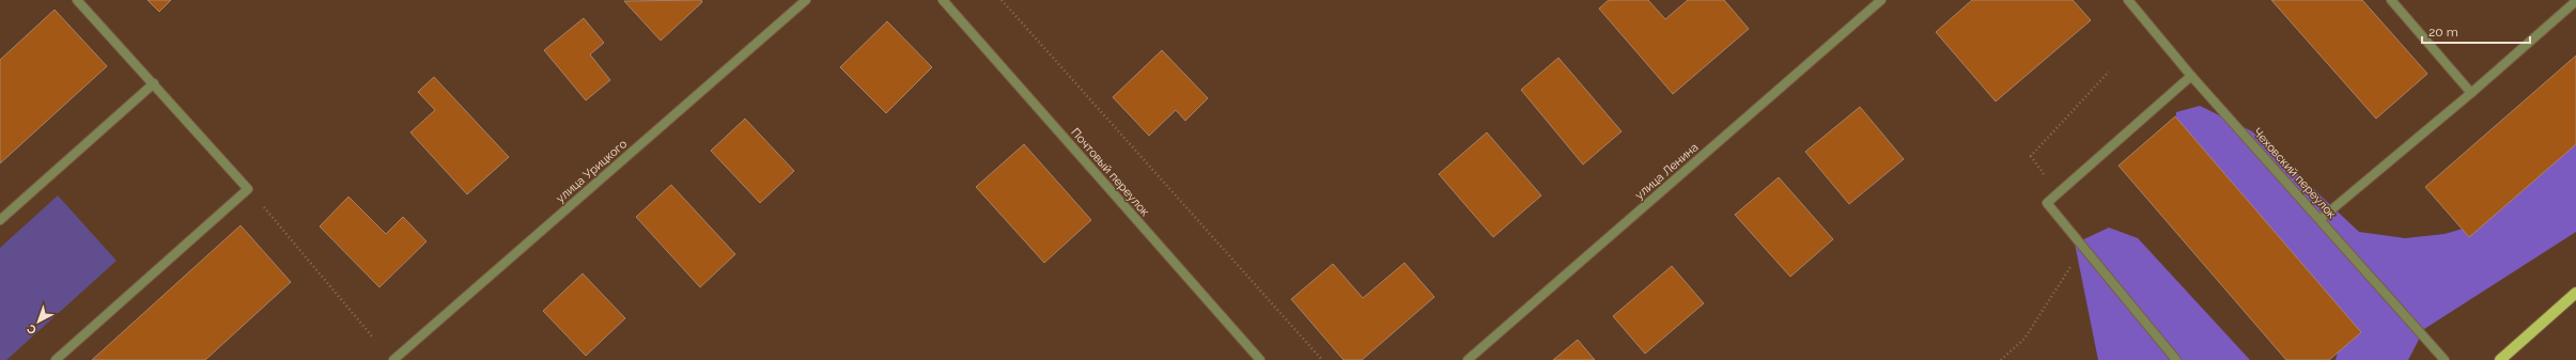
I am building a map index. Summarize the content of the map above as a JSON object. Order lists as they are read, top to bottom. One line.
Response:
{"streets":{"street":["улица Урицкого","улица Ленина","Почтовый переулок","Чеховский переулок"]},"scale_bar":"20 m","north":"bottom left"}
